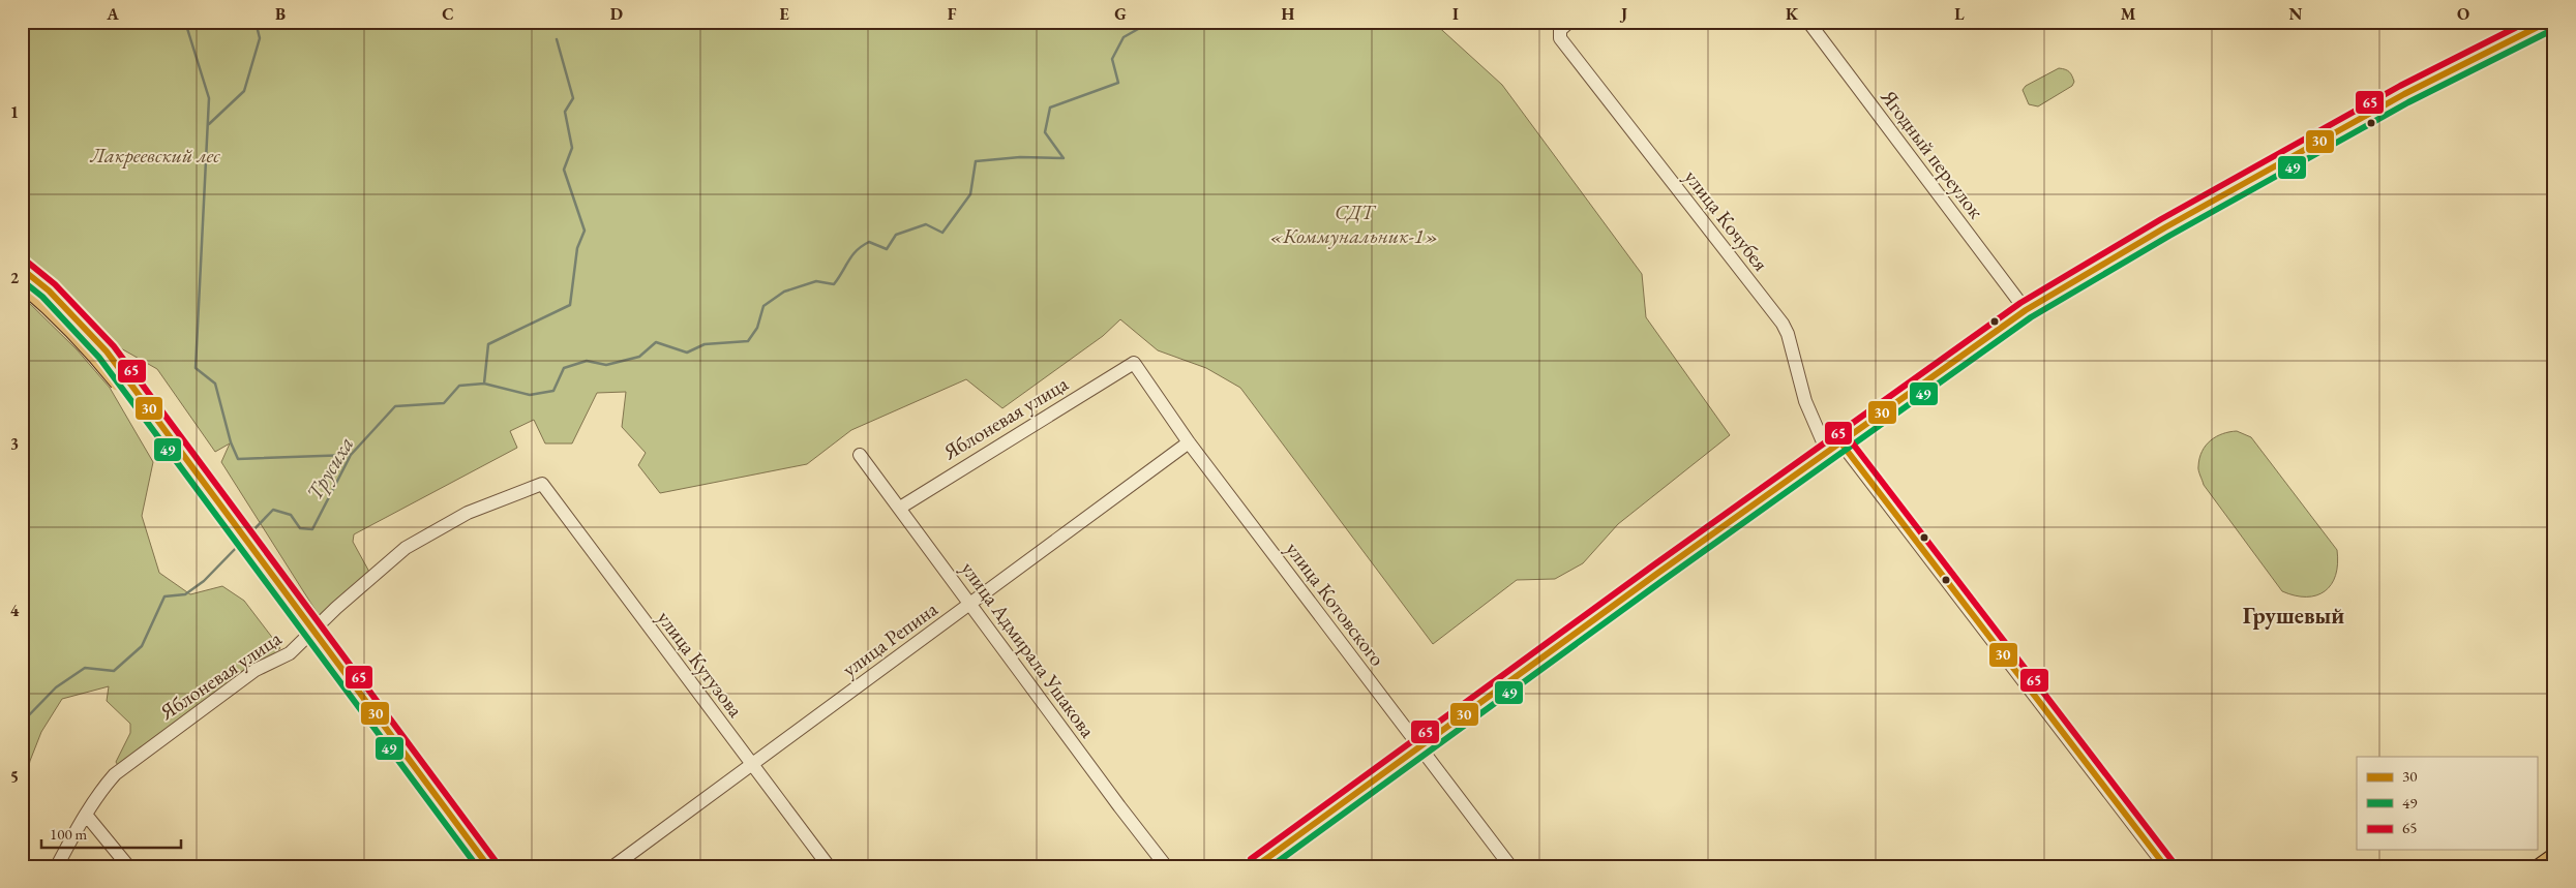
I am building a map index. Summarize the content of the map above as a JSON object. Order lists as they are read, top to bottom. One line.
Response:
{"streets":{"street":["Ягодный переулок","улица Кочубея","Яблоневая улица","улица Котовского","улица Репина","улица Адмирала Ушакова","улица Кутузова"]},"crossings":[["Яблоневая улица","улица Котовского"],["Яблоневая улица","улица Адмирала Ушакова"],["Яблоневая улица","улица Кутузова"],["улица Котовского","улица Репина"],["улица Репина","улица Адмирала Ушакова"],["улица Репина","улица Кутузова"]],"districts":["Грушевый"],"water":["Трусиха"],"parks":["Лакреевский лес","СДТ «Коммунальник-1»"],"lines":["transit line 30","transit line 65","transit line 49"],"legend":["30","49","65"],"scale_bar":"100 m","grid":{"columns":["A","B","C","D","E","F","G","H","I","J","K","L","M","N","O"],"rows":["1","2","3","4","5"]}}
